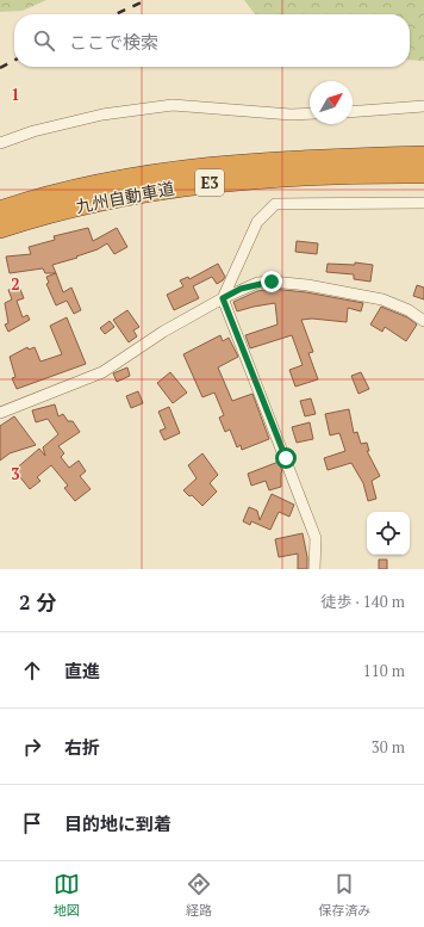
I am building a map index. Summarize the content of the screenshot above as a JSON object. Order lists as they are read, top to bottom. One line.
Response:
{"streets":{"highway":["E3","九州自動車道"]},"north":"top right","page":{"search":"ここで検索","heading":["2 分","徒歩 · 140 m"],"list":[["直進","110 m"],["右折","30 m"],"目的地に到着"],"nav":["地図","経路","保存済み"]},"grid":{"rows":["1","2","3"]}}
